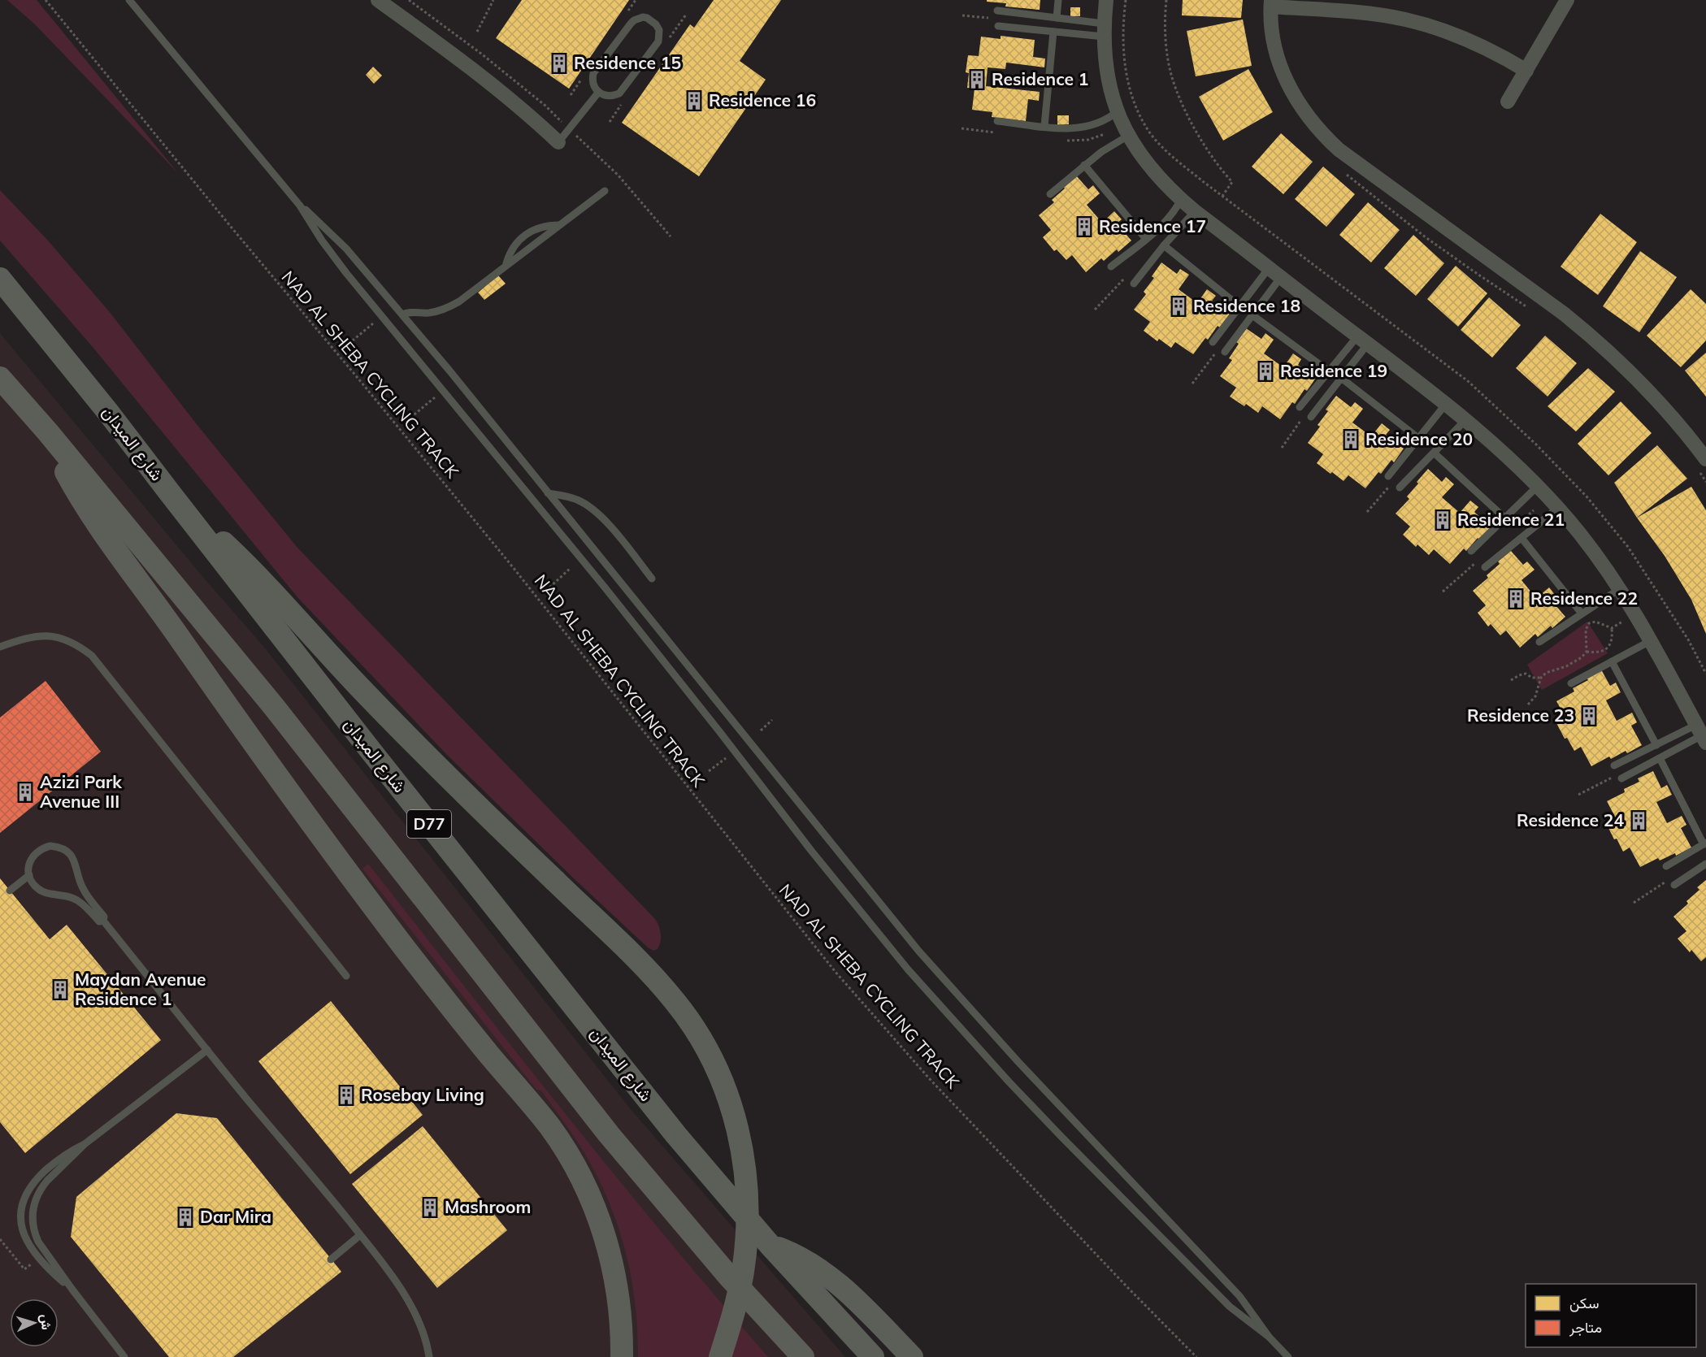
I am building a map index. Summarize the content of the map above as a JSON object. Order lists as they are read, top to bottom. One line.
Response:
{"streets":{"main road":["شارع الميدان","D77"],"path":["NAD AL SHEBA CYCLING TRACK"]},"places":{"building":["Residence 15","Residence 1","Residence 16","Residence 17","Residence 18","Residence 19","Residence 20","Residence 21","Residence 22","Residence 23","Azizi Park Avenue III","Residence 24","Maydan Avenue Residence 1","Rosebay Living","Mashroom","Dar Mira"]},"legend":["سكن","متاجر"],"north":"right"}
